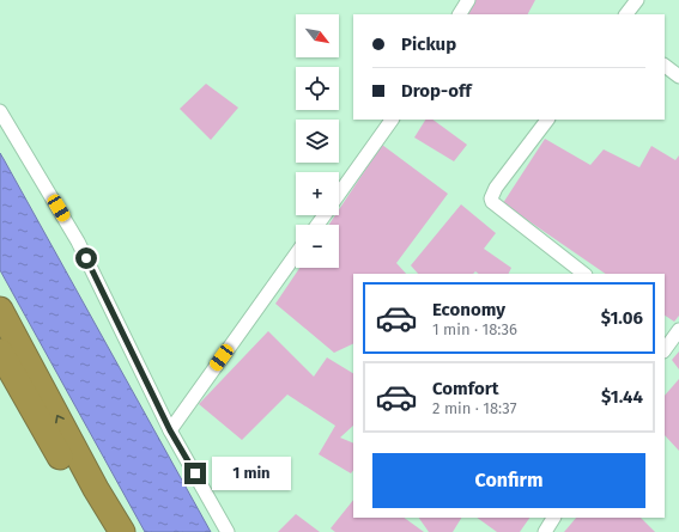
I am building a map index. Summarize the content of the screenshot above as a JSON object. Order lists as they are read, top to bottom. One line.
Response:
{"north":"bottom right","page":{"map_buttons":["+","−"],"banner":["Pickup","Drop-off"],"list":[{"name":"Economy","note":"1 min · 18:36","value":"$1.06"},{"name":"Comfort","note":"2 min · 18:37","value":"$1.44"}],"buttons":"Confirm","bubble":"1 min"}}
